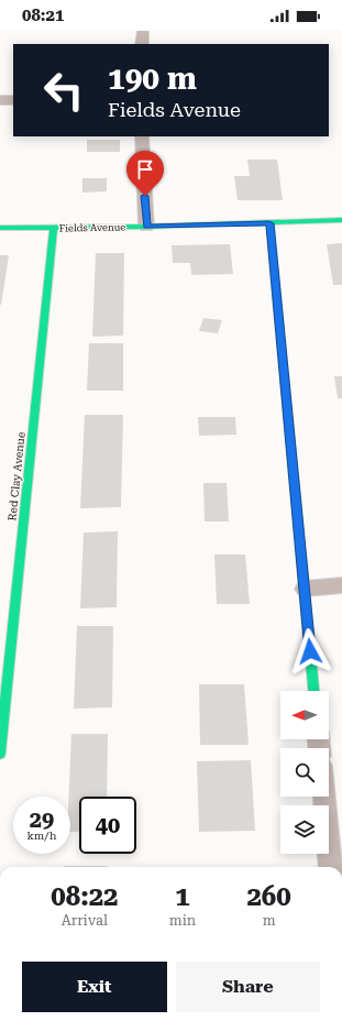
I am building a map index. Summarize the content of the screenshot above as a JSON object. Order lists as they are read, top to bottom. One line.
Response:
{"streets":{"street":["Fields Avenue","Red Clay Avenue"]},"crossings":[["Fields Avenue","Red Clay Avenue"]],"north":"left","page":{"status":"08:21","turn":["190 m","Fields Avenue"],"speed":"29 km/h","limit":"40","eta":["08:22","Arrival","1","min","260","m"],"buttons":["Exit","Share"]}}
